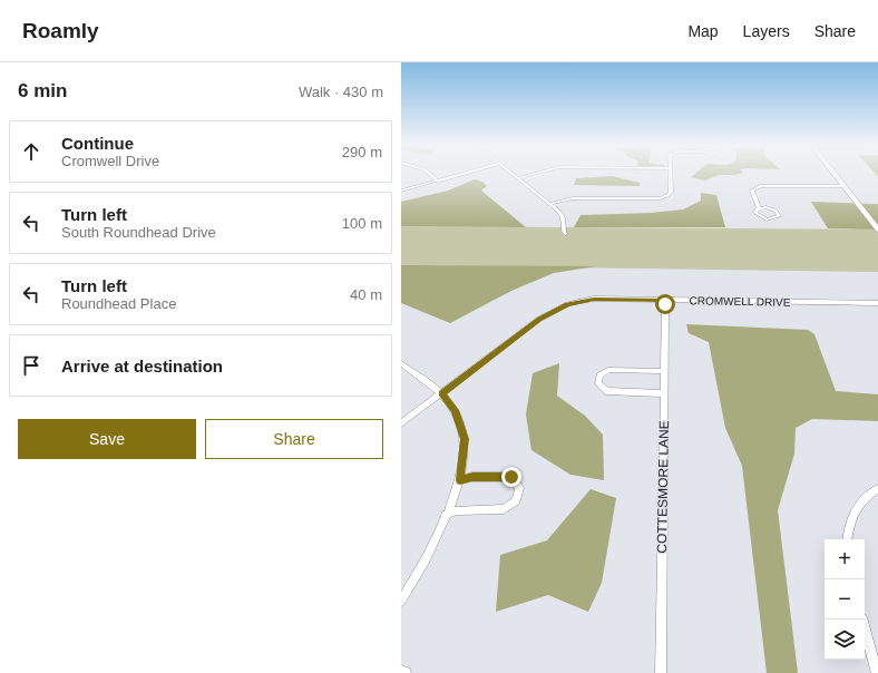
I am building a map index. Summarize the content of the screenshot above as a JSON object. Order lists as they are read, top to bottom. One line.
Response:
{"streets":{"street":["CROMWELL DRIVE","COTTESMORE LANE"]},"crossings":[["CROMWELL DRIVE","COTTESMORE LANE"]],"page":{"header":"Roamly","nav":["Map","Layers","Share"],"heading":["6 min","Walk · 430 m"],"list":[["Continue","Cromwell Drive","290 m"],["Turn left","South Roundhead Drive","100 m"],["Turn left","Roundhead Place","40 m"],"Arrive at destination"],"buttons":["Save","Share"],"map_buttons":["+","−"]}}
